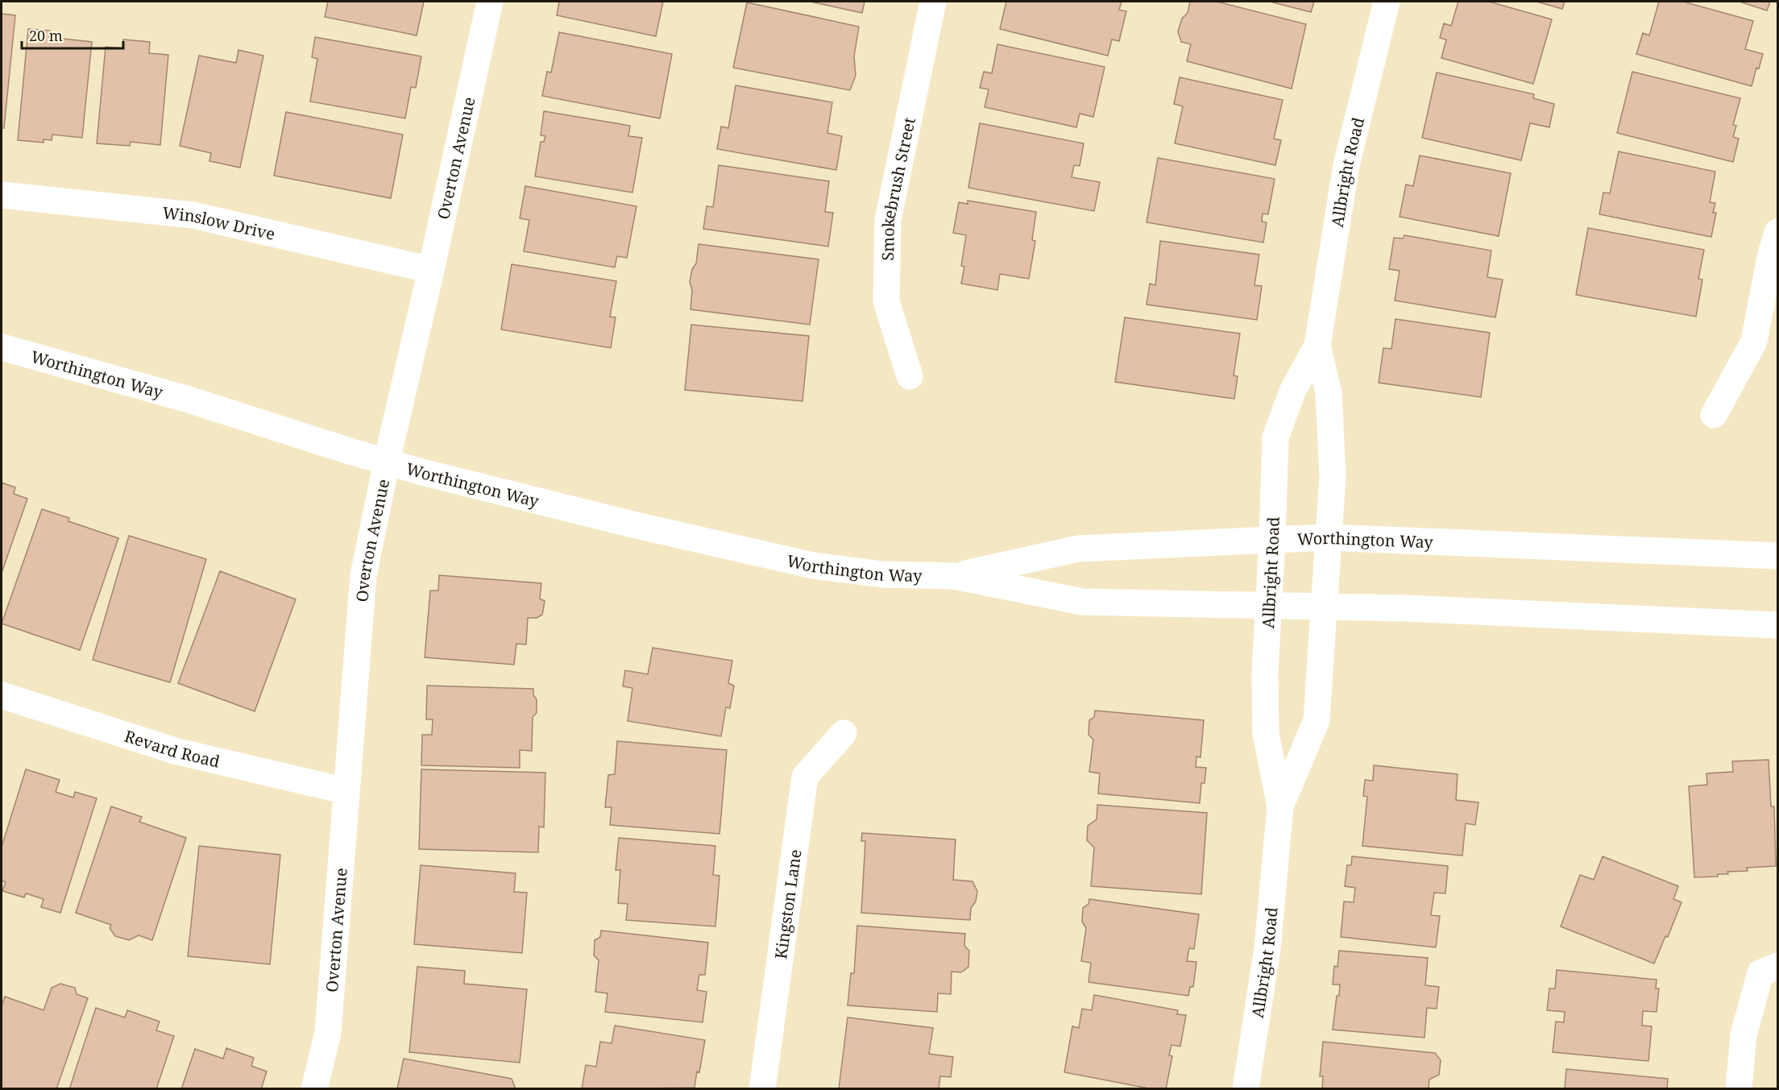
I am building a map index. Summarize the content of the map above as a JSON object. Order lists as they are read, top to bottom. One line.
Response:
{"streets":{"street":["Overton Avenue","Allbright Road","Smokebrush Street","Winslow Drive","Worthington Way","Revard Road","Kingston Lane"]},"crossings":[["Overton Avenue","Winslow Drive"],["Overton Avenue","Worthington Way"],["Overton Avenue","Revard Road"],["Allbright Road","Worthington Way"]],"scale_bar":"20 m"}
